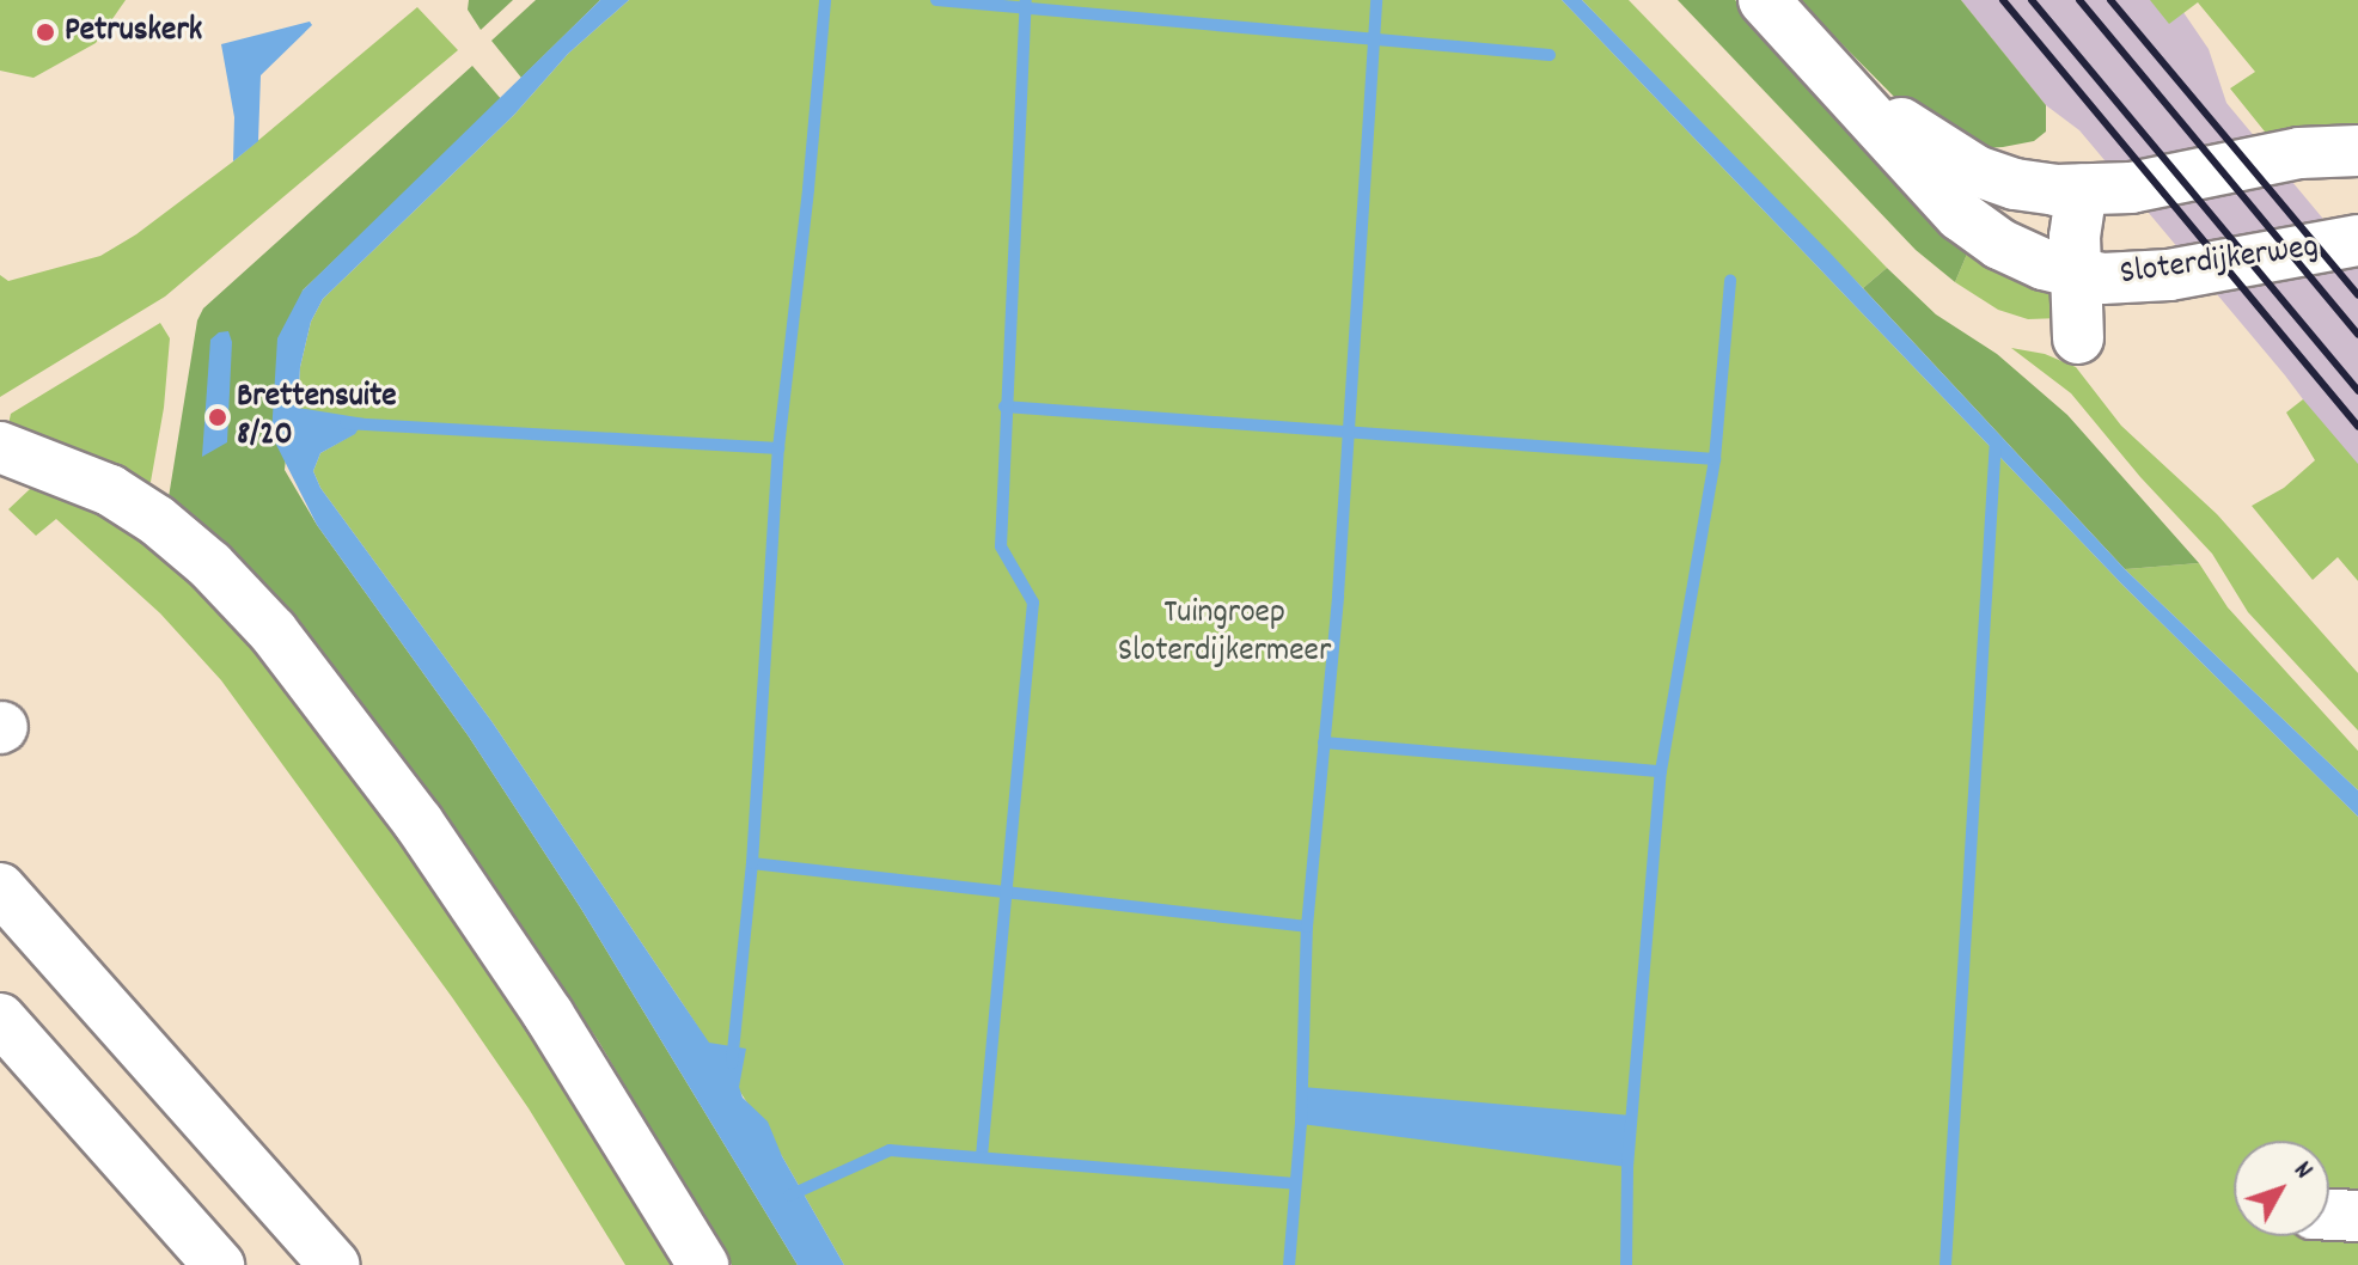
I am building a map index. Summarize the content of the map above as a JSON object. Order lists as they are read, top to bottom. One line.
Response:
{"streets":{"street":["Sloterdijkerweg"]},"parks":["Tuingroep Sloterdijkermeer"],"places":["Petruskerk","Brettensuite 8/20"],"north":"top right"}
